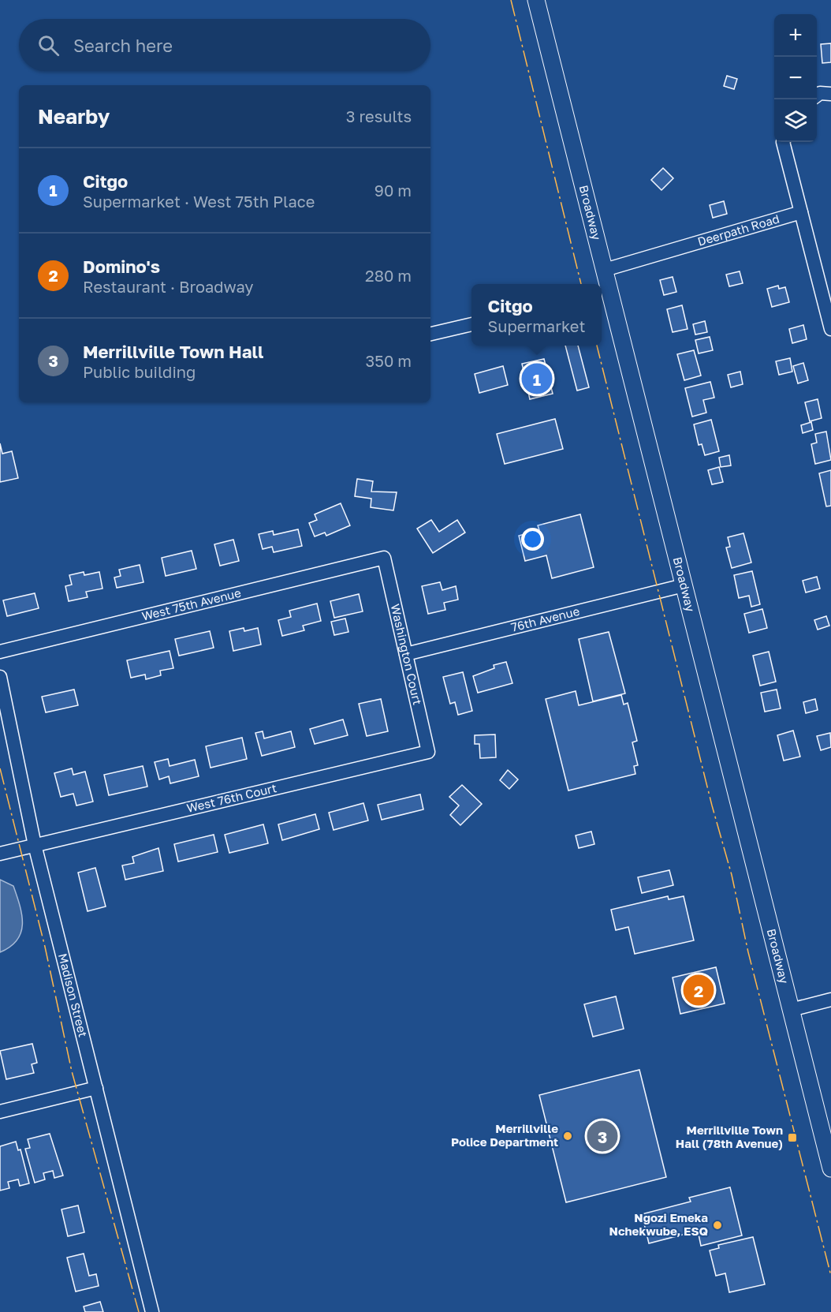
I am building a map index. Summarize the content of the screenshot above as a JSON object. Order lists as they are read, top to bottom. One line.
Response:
{"streets":{"main road":["Broadway"],"street":["Deerpath Road","West 75th Avenue","76th Avenue","Washington Court","West 76th Court","Madison Street"]},"crossings":[["Broadway","Deerpath Road"],["Broadway","76th Avenue"],["West 75th Avenue","Washington Court"],["76th Avenue","Washington Court"],["Washington Court","West 76th Court"],["West 76th Court","Madison Street"]],"places":{"other":["Merrillville Police Department","Ngozi Emeka Nchekwube, ESQ"],"transit":["Merrillville Town Hall (78th Avenue)"]},"page":{"map_buttons":["+","−"],"search":"Search here","heading":["Nearby","3 results"],"list":[{"mark":"1","name":"Citgo","note":"Supermarket · West 75th Place","value":"90 m"},{"mark":"2","name":"Domino's","note":"Restaurant · Broadway","value":"280 m"},{"mark":"3","name":"Merrillville Town Hall","note":"Public building","value":"350 m"}],"popup":["Citgo","Supermarket"],"pins":["1","2","3"]}}
